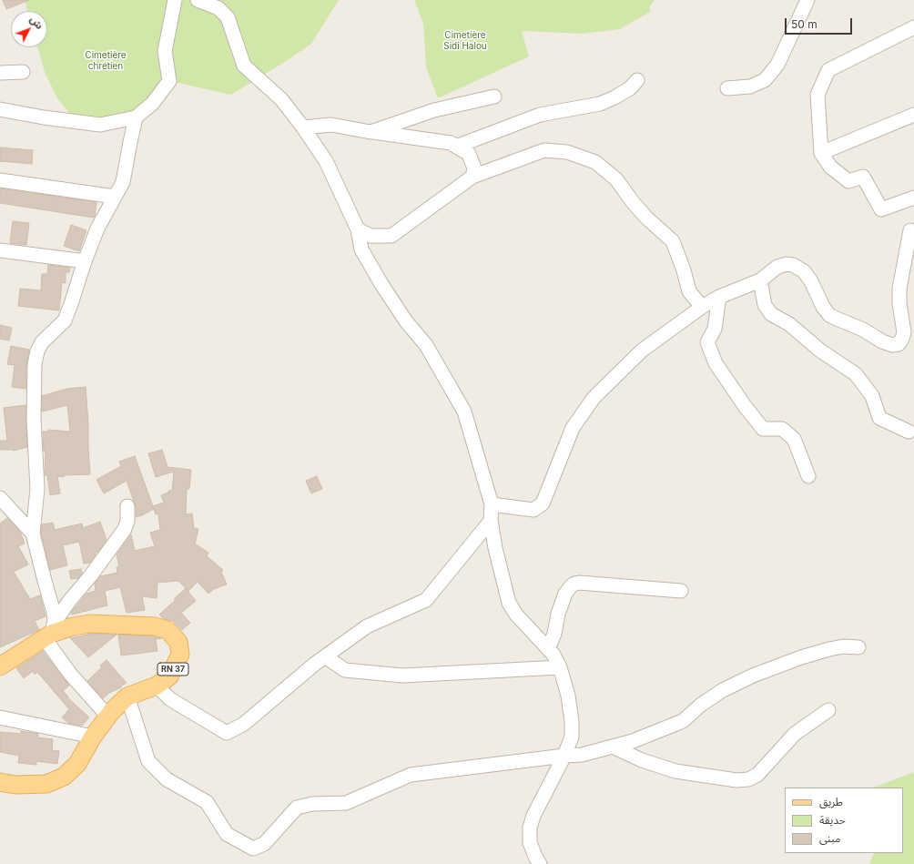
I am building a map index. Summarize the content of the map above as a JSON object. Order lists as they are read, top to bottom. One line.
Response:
{"streets":{"main road":["RN 37"]},"parks":["Cimetière Sidi Halou","Cimetière chrétien"],"legend":["طريق","حديقة","مبنى"],"scale_bar":"50 m","north":"top right"}
